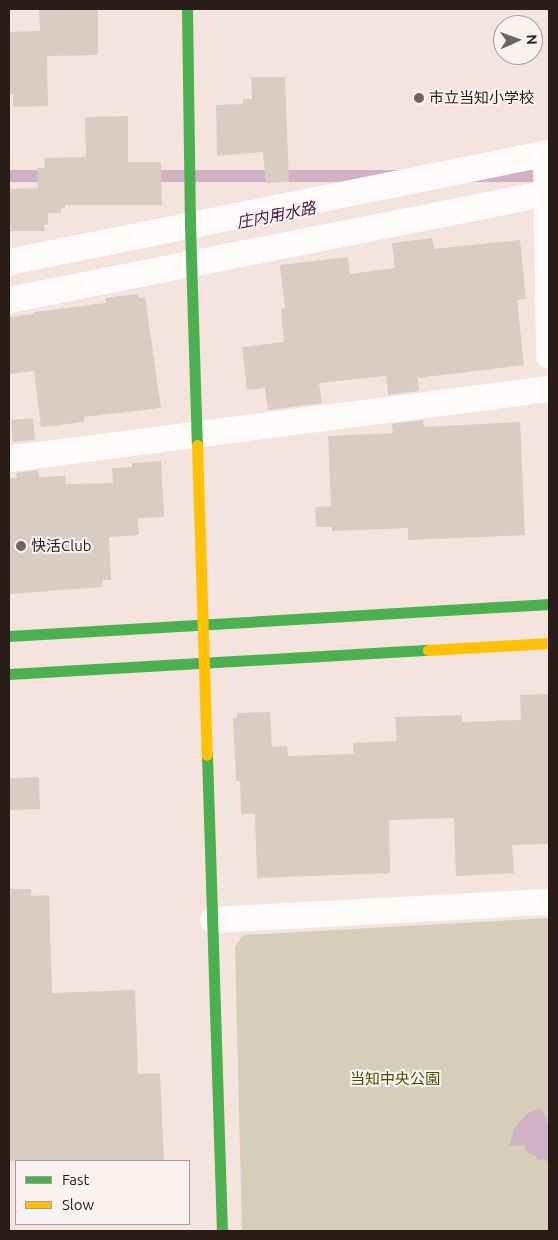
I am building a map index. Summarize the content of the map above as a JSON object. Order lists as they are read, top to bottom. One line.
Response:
{"water":["庄内用水路"],"parks":["当知中央公園"],"places":["市立当知小学校","快活Club"],"legend":["Fast","Slow"],"north":"right"}
